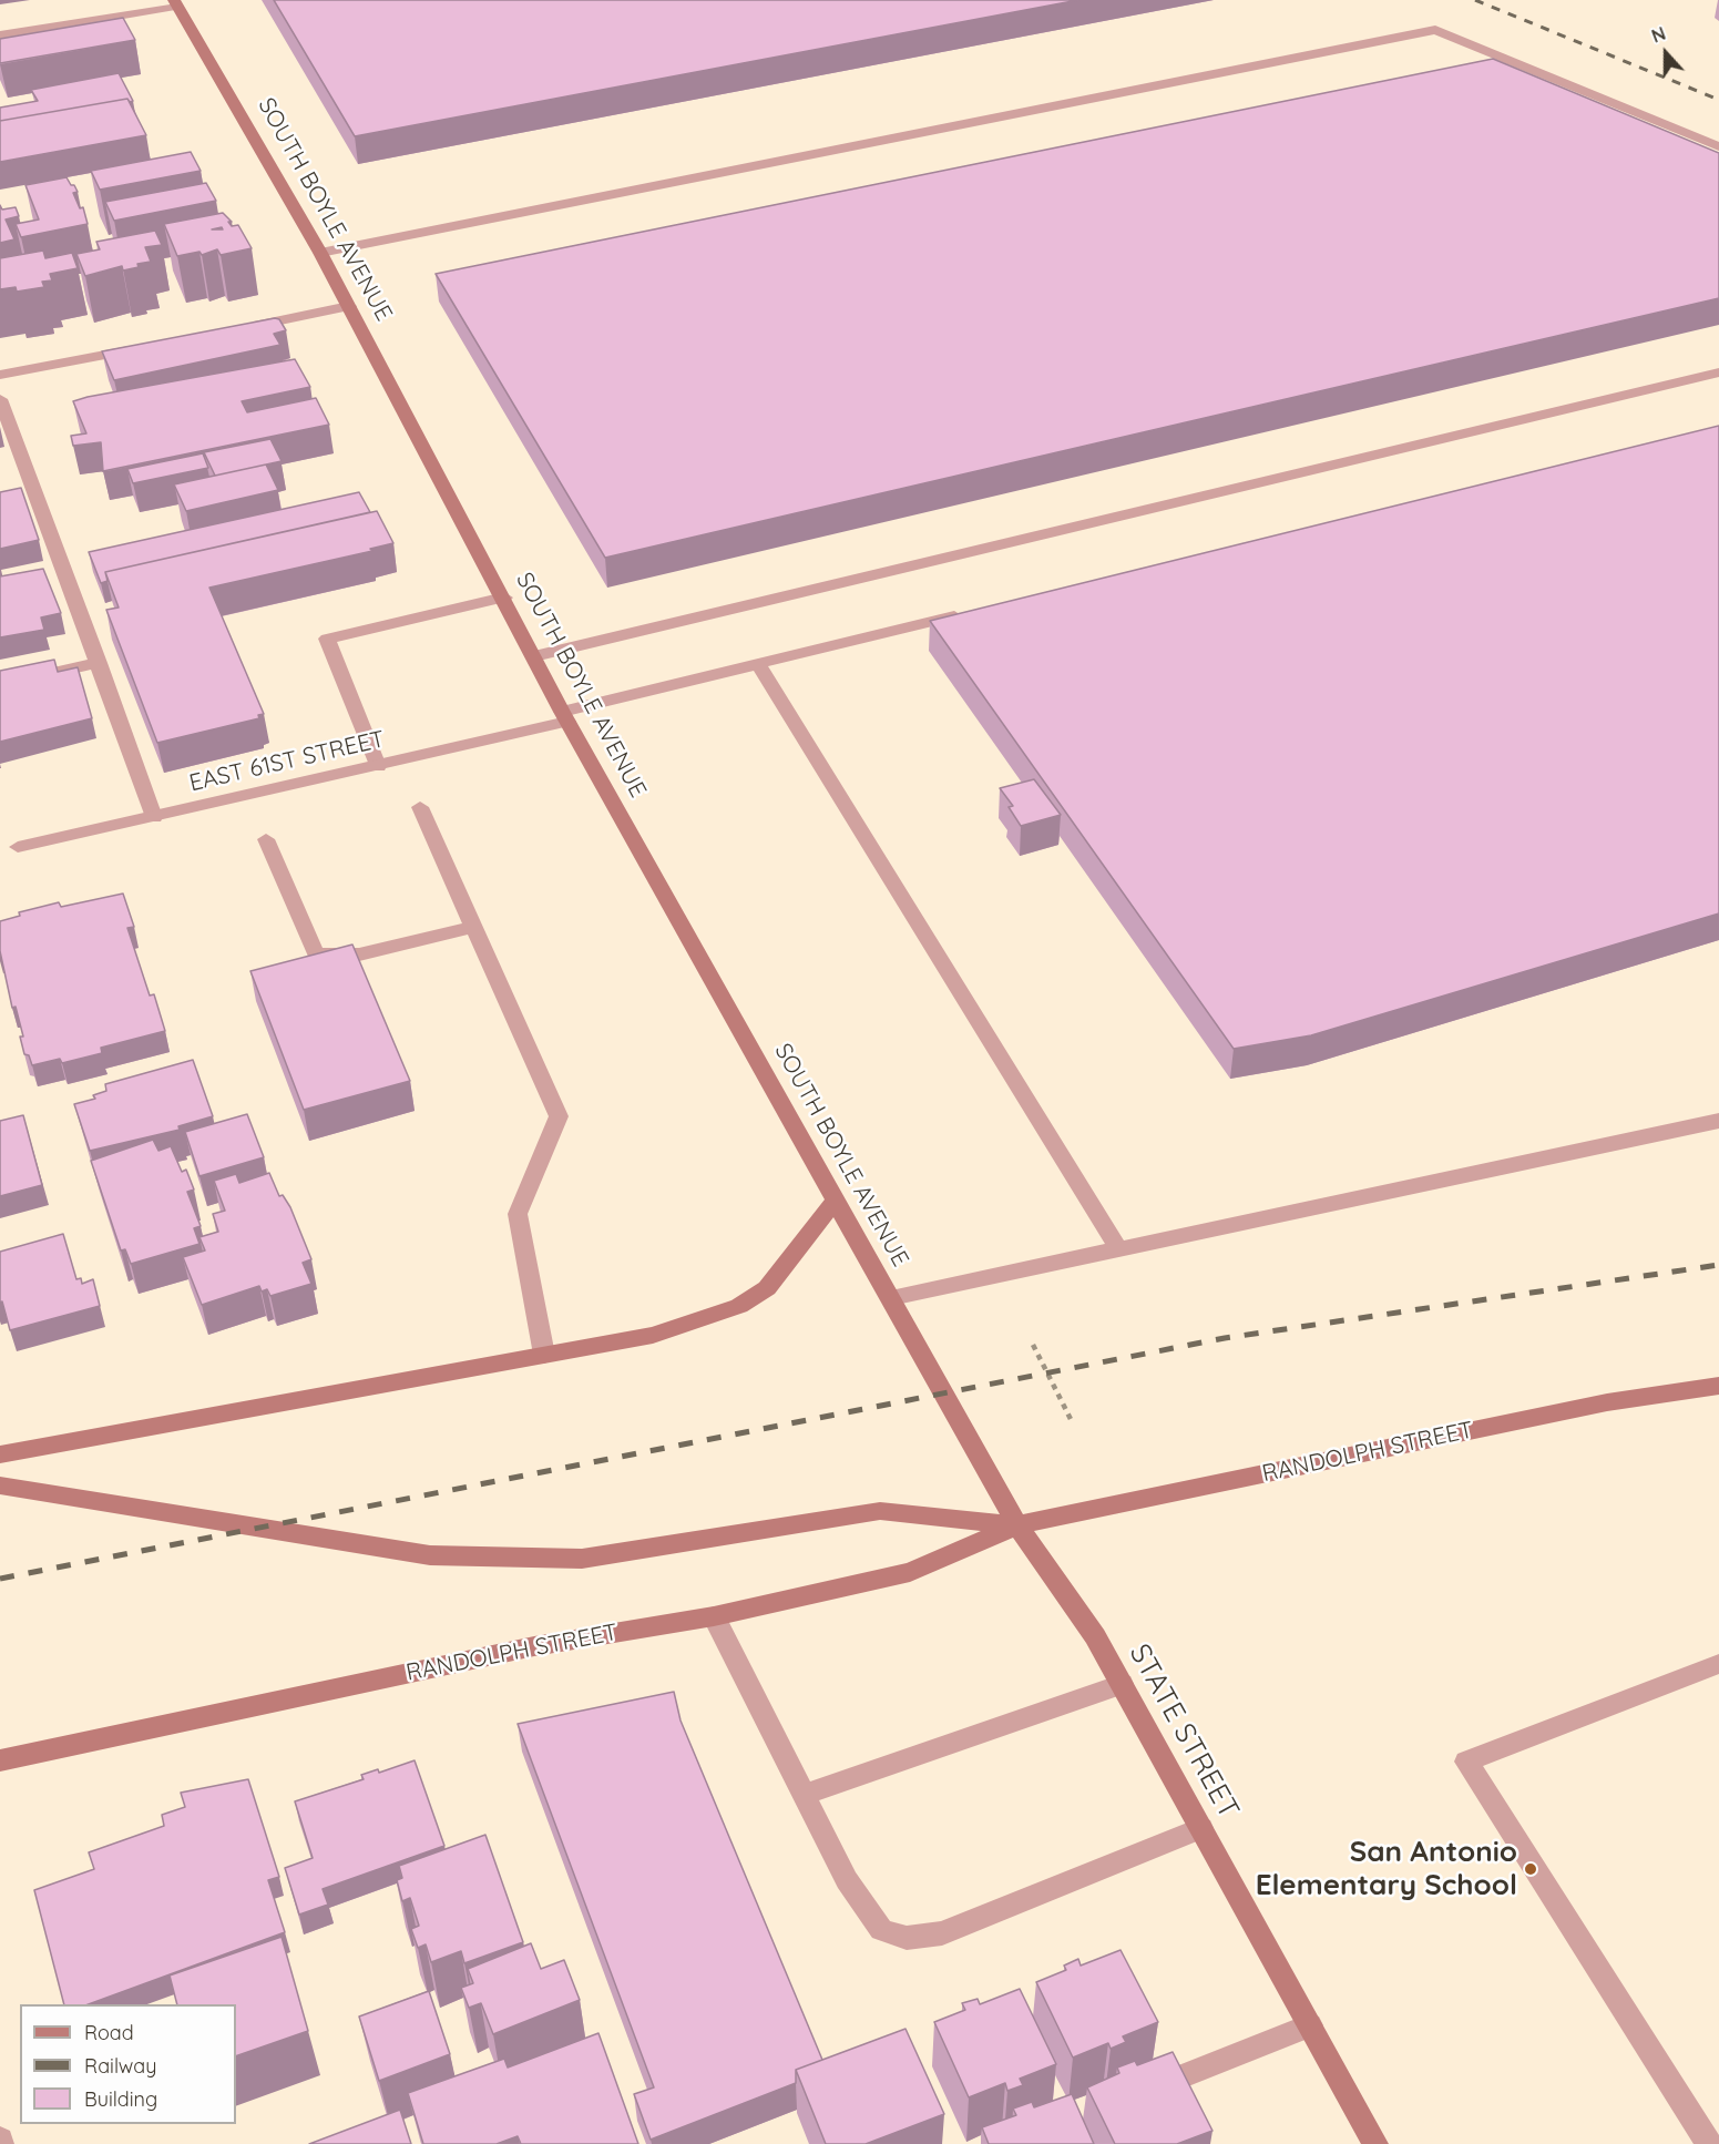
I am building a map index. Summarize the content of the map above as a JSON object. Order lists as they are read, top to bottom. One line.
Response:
{"streets":{"main road":["SOUTH BOYLE AVENUE","RANDOLPH STREET","STATE STREET"],"street":["EAST 61ST STREET"]},"crossings":[["SOUTH BOYLE AVENUE","EAST 61ST STREET"],["SOUTH BOYLE AVENUE","STATE STREET"],["RANDOLPH STREET","STATE STREET"]],"places":["San Antonio Elementary School"],"legend":["Road","Railway","Building"],"north":"top"}
